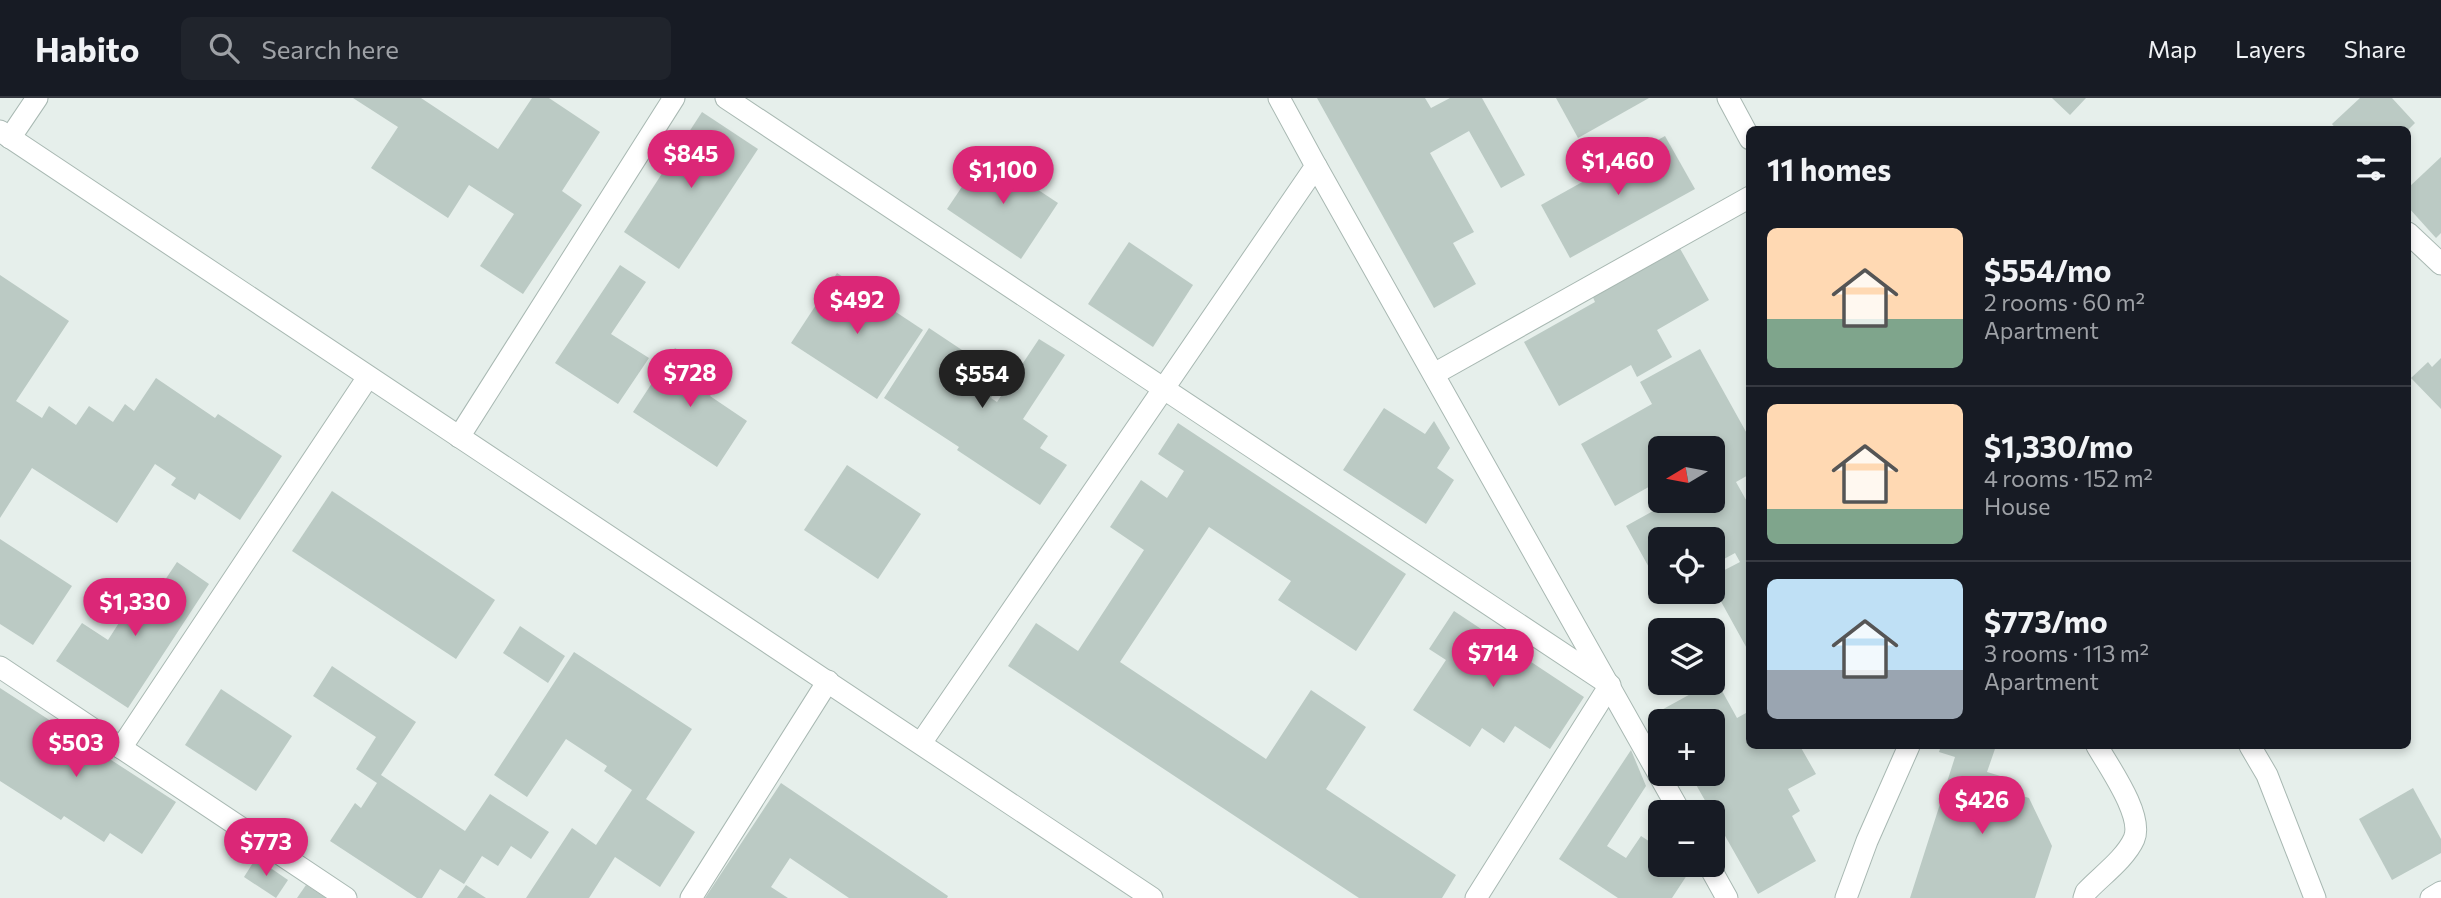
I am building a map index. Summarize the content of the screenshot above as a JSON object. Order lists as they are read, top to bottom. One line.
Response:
{"north":"left","page":{"header":"Habito","search":"Search here","nav":["Map","Layers","Share"],"heading":"11 homes","price":["$845","$1,460","$1,100","$492","$728","$554","$1,330","$714","$503","$426","$773"],"list":[{"name":"$554/mo","note":"2 rooms · 60 m² · Apartment"},{"name":"$1,330/mo","note":"4 rooms · 152 m² · House"},{"name":"$773/mo","note":"3 rooms · 113 m² · Apartment"}],"map_buttons":["+","−"]}}
